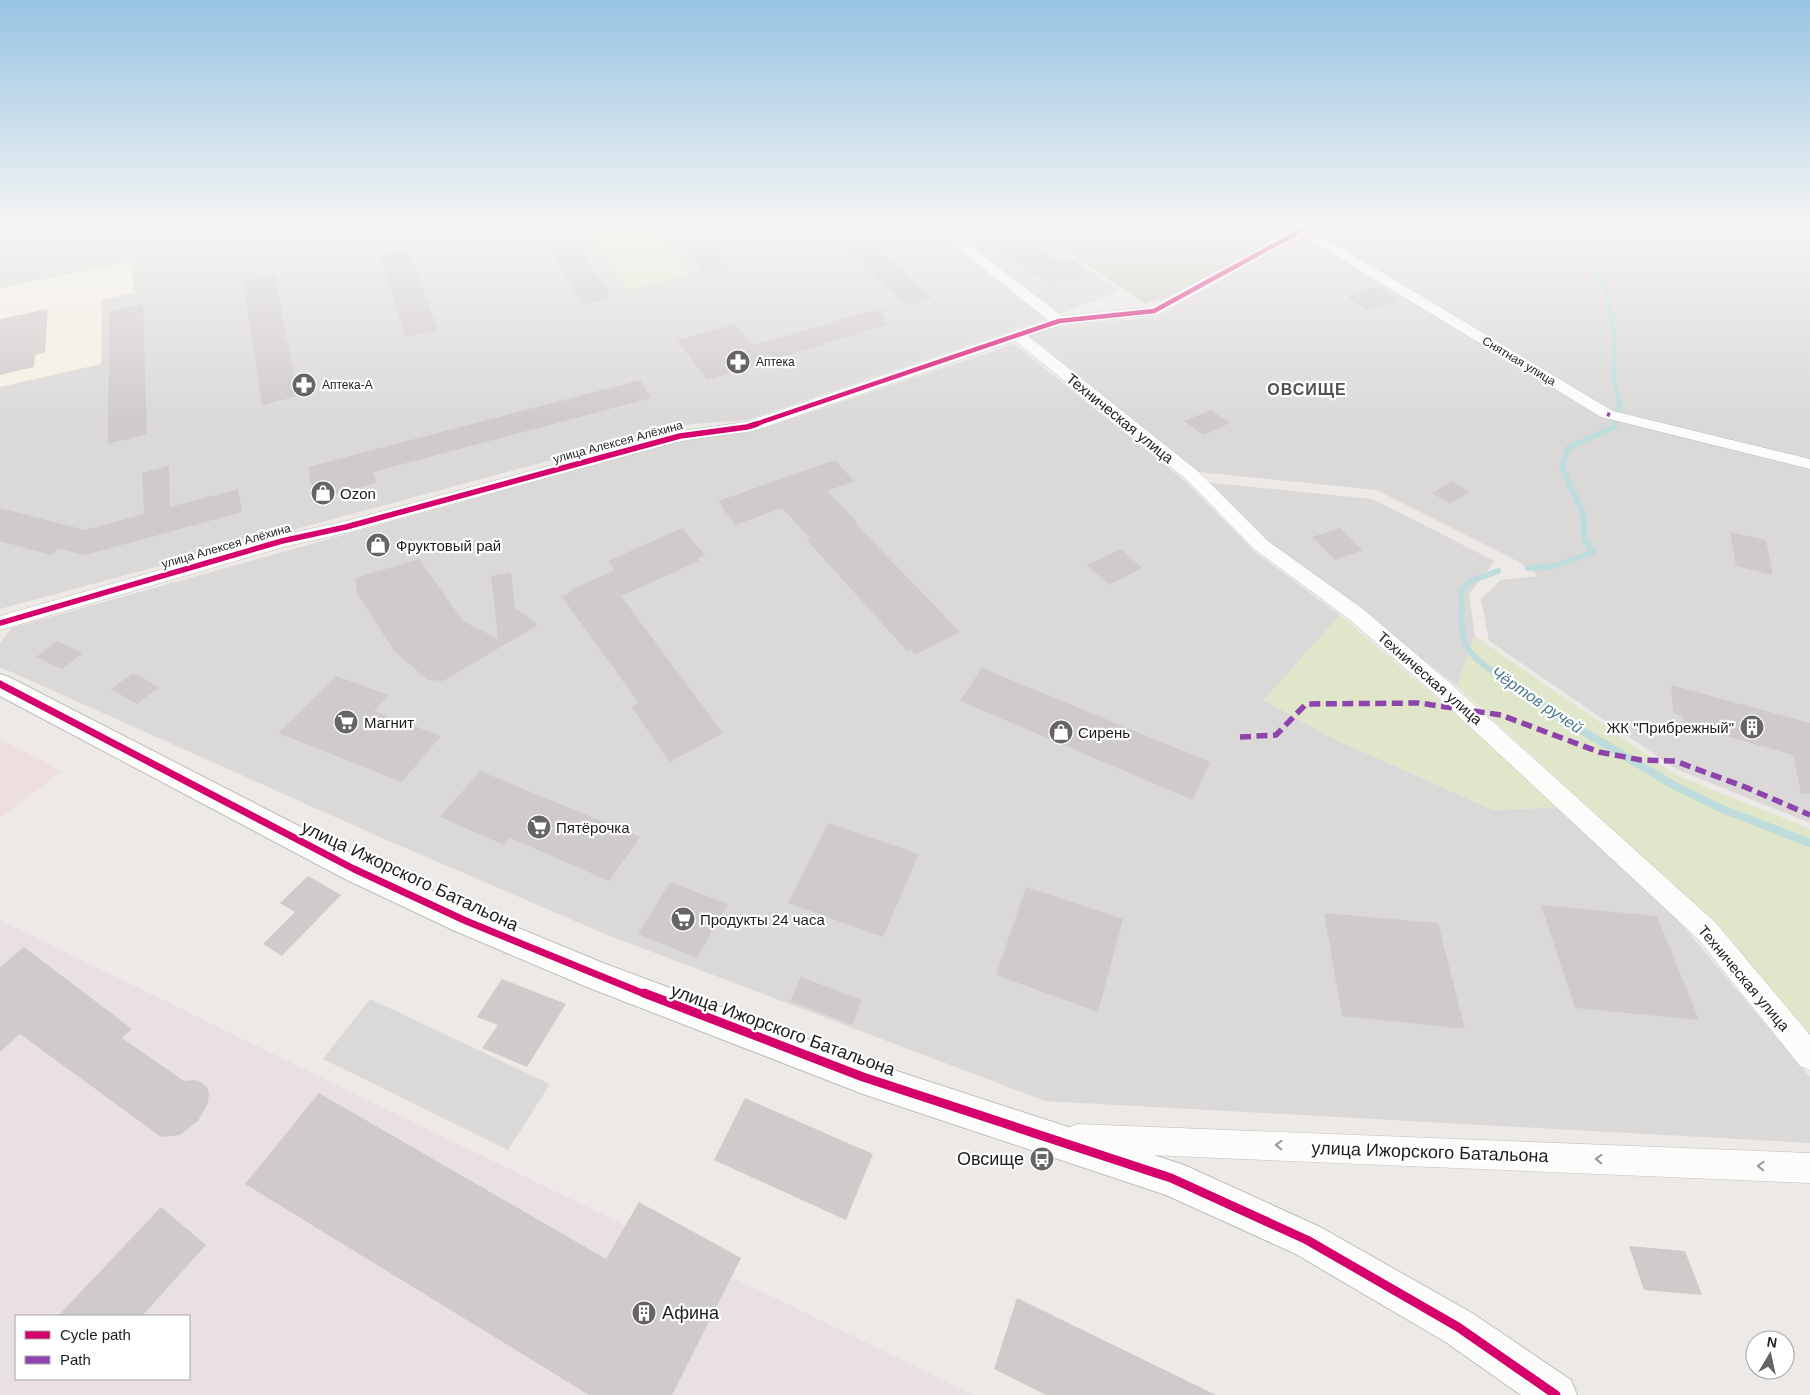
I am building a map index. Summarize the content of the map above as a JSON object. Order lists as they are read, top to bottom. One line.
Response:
{"streets":{"street":["Снятная улица","Техническая улица","улица Алексея Алёхина","улица Ижорского Батальона"]},"crossings":[["Техническая улица","улица Алексея Алёхина"]],"districts":["ОВСИЩЕ"],"water":["Чёртов ручей"],"places":{"pharmacy":["Аптека","Аптека-А"],"shop":["Ozon","Фруктовый рай","Сирень"],"supermarket":["Магнит","Пятёрочка","Продукты 24 часа"],"building":["ЖК \"Прибрежный\"","Афина"],"bus stop":["Овсище"]},"legend":["Cycle path","Path"],"north":"top"}
